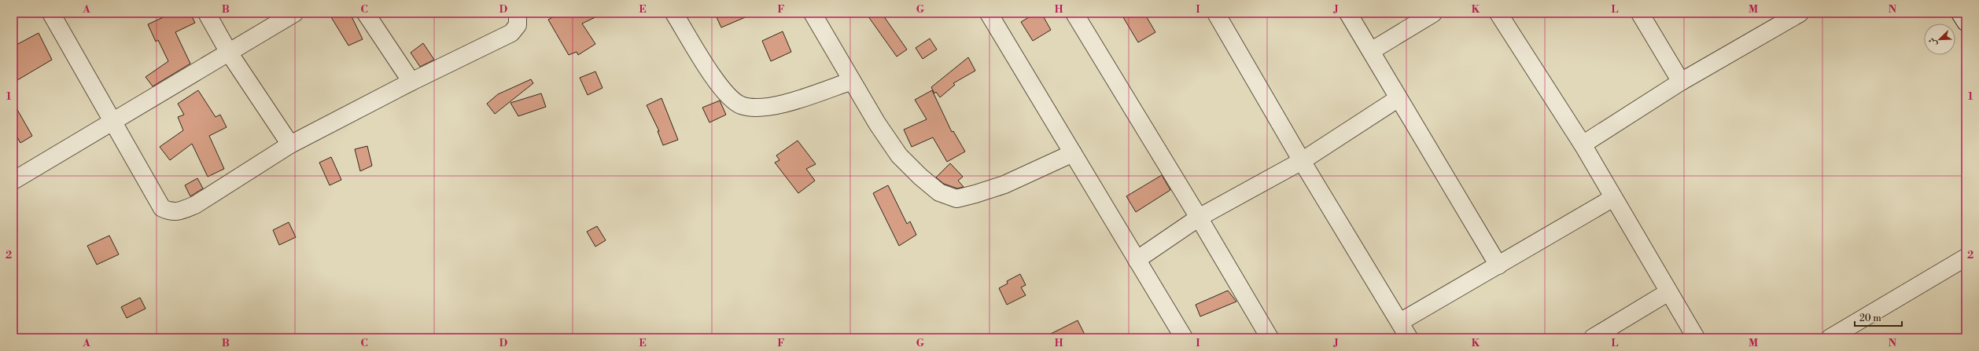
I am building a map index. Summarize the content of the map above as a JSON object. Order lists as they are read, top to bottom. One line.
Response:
{"scale_bar":"20 m","north":"bottom left","grid":{"columns":["A","B","C","D","E","F","G","H","I","J","K","L","M","N"],"rows":["1","2"]}}
